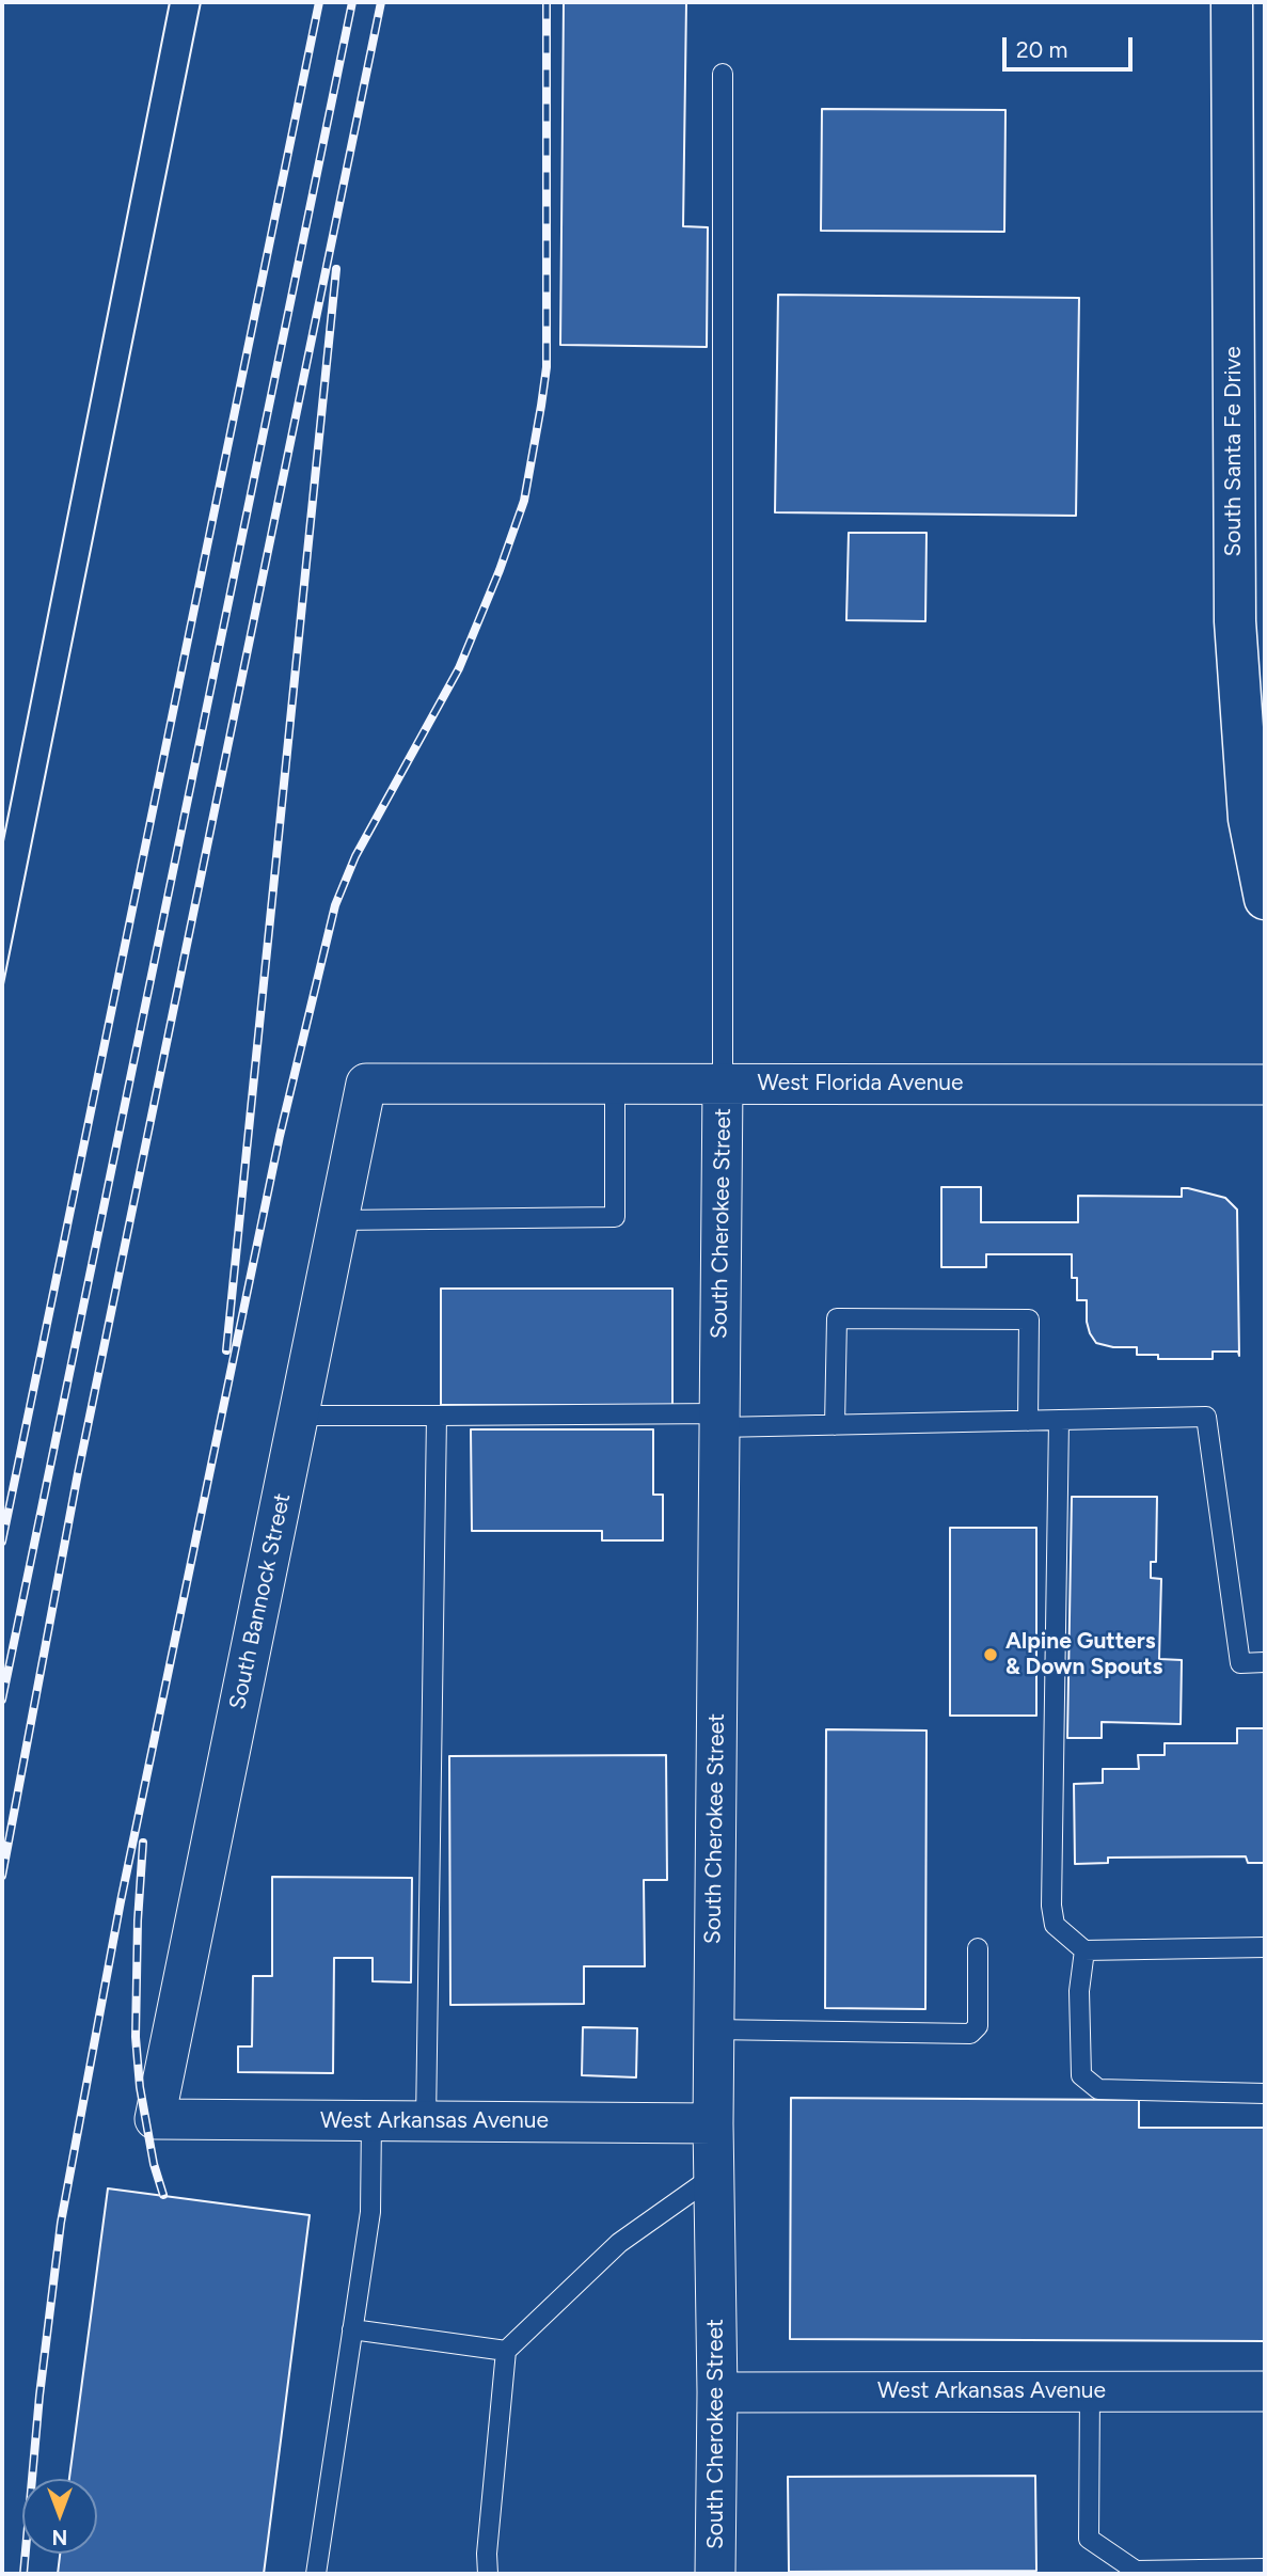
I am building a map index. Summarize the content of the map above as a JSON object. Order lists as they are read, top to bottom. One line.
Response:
{"streets":{"highway":["South Santa Fe Drive"],"street":["West Florida Avenue","South Cherokee Street","South Bannock Street","West Arkansas Avenue"]},"crossings":[["West Florida Avenue","South Cherokee Street"],["West Florida Avenue","South Bannock Street"],["South Cherokee Street","West Arkansas Avenue"],["South Bannock Street","West Arkansas Avenue"]],"places":["Alpine Gutters & Down Spouts"],"scale_bar":"20 m","north":"bottom"}
